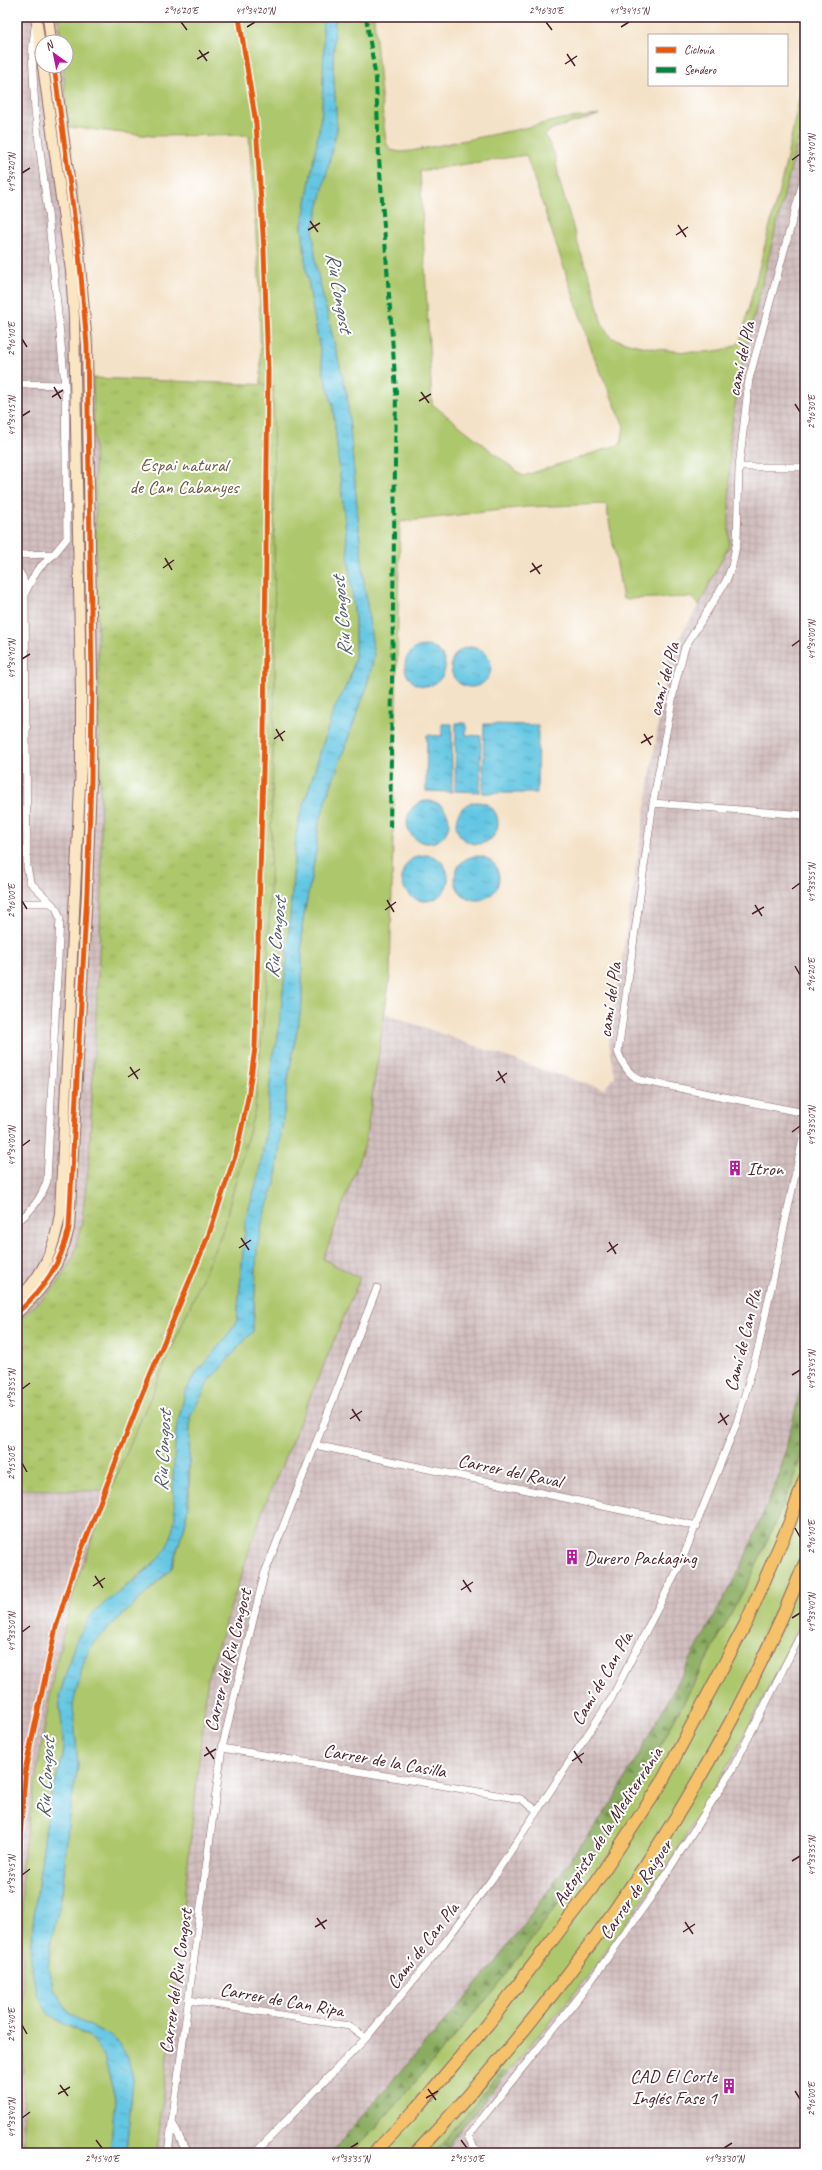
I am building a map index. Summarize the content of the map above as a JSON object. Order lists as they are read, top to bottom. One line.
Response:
{"streets":{"highway":["Autopista de la Mediterrània"],"street":["camí del Pla","Camí de Can Pla","Carrer del Raval","Carrer del Riu Congost","Carrer de la Casilla","Carrer de Raiguer","Carrer de Can Ripa"]},"crossings":[["Camí de Can Pla","Carrer del Raval"],["Camí de Can Pla","Carrer de la Casilla"],["Camí de Can Pla","Carrer de Can Ripa"],["Carrer del Raval","Carrer del Riu Congost"],["Carrer del Riu Congost","Carrer de la Casilla"],["Carrer del Riu Congost","Carrer de Can Ripa"]],"water":["Riu Congost"],"parks":["Espai natural de Can Cabanyes"],"places":{"building":["Itron","Durero Packaging","CAD El Corte Inglés Fase 1"]},"legend":["Ciclovía","Sendero"],"north":"top left","coordinates":["2°16'20\"E","41°34'20\"N","2°16'30\"E","41°34'15\"N","41°34'10\"N","2°16'10\"E","41°34'00\"N","41°33'55\"N","2°16'00\"E","41°33'50\"N","41°33'45\"N","2°15'50\"E","41°33'40\"N","41°33'35\"N","2°15'40\"E","41°33'30\"N"]}
